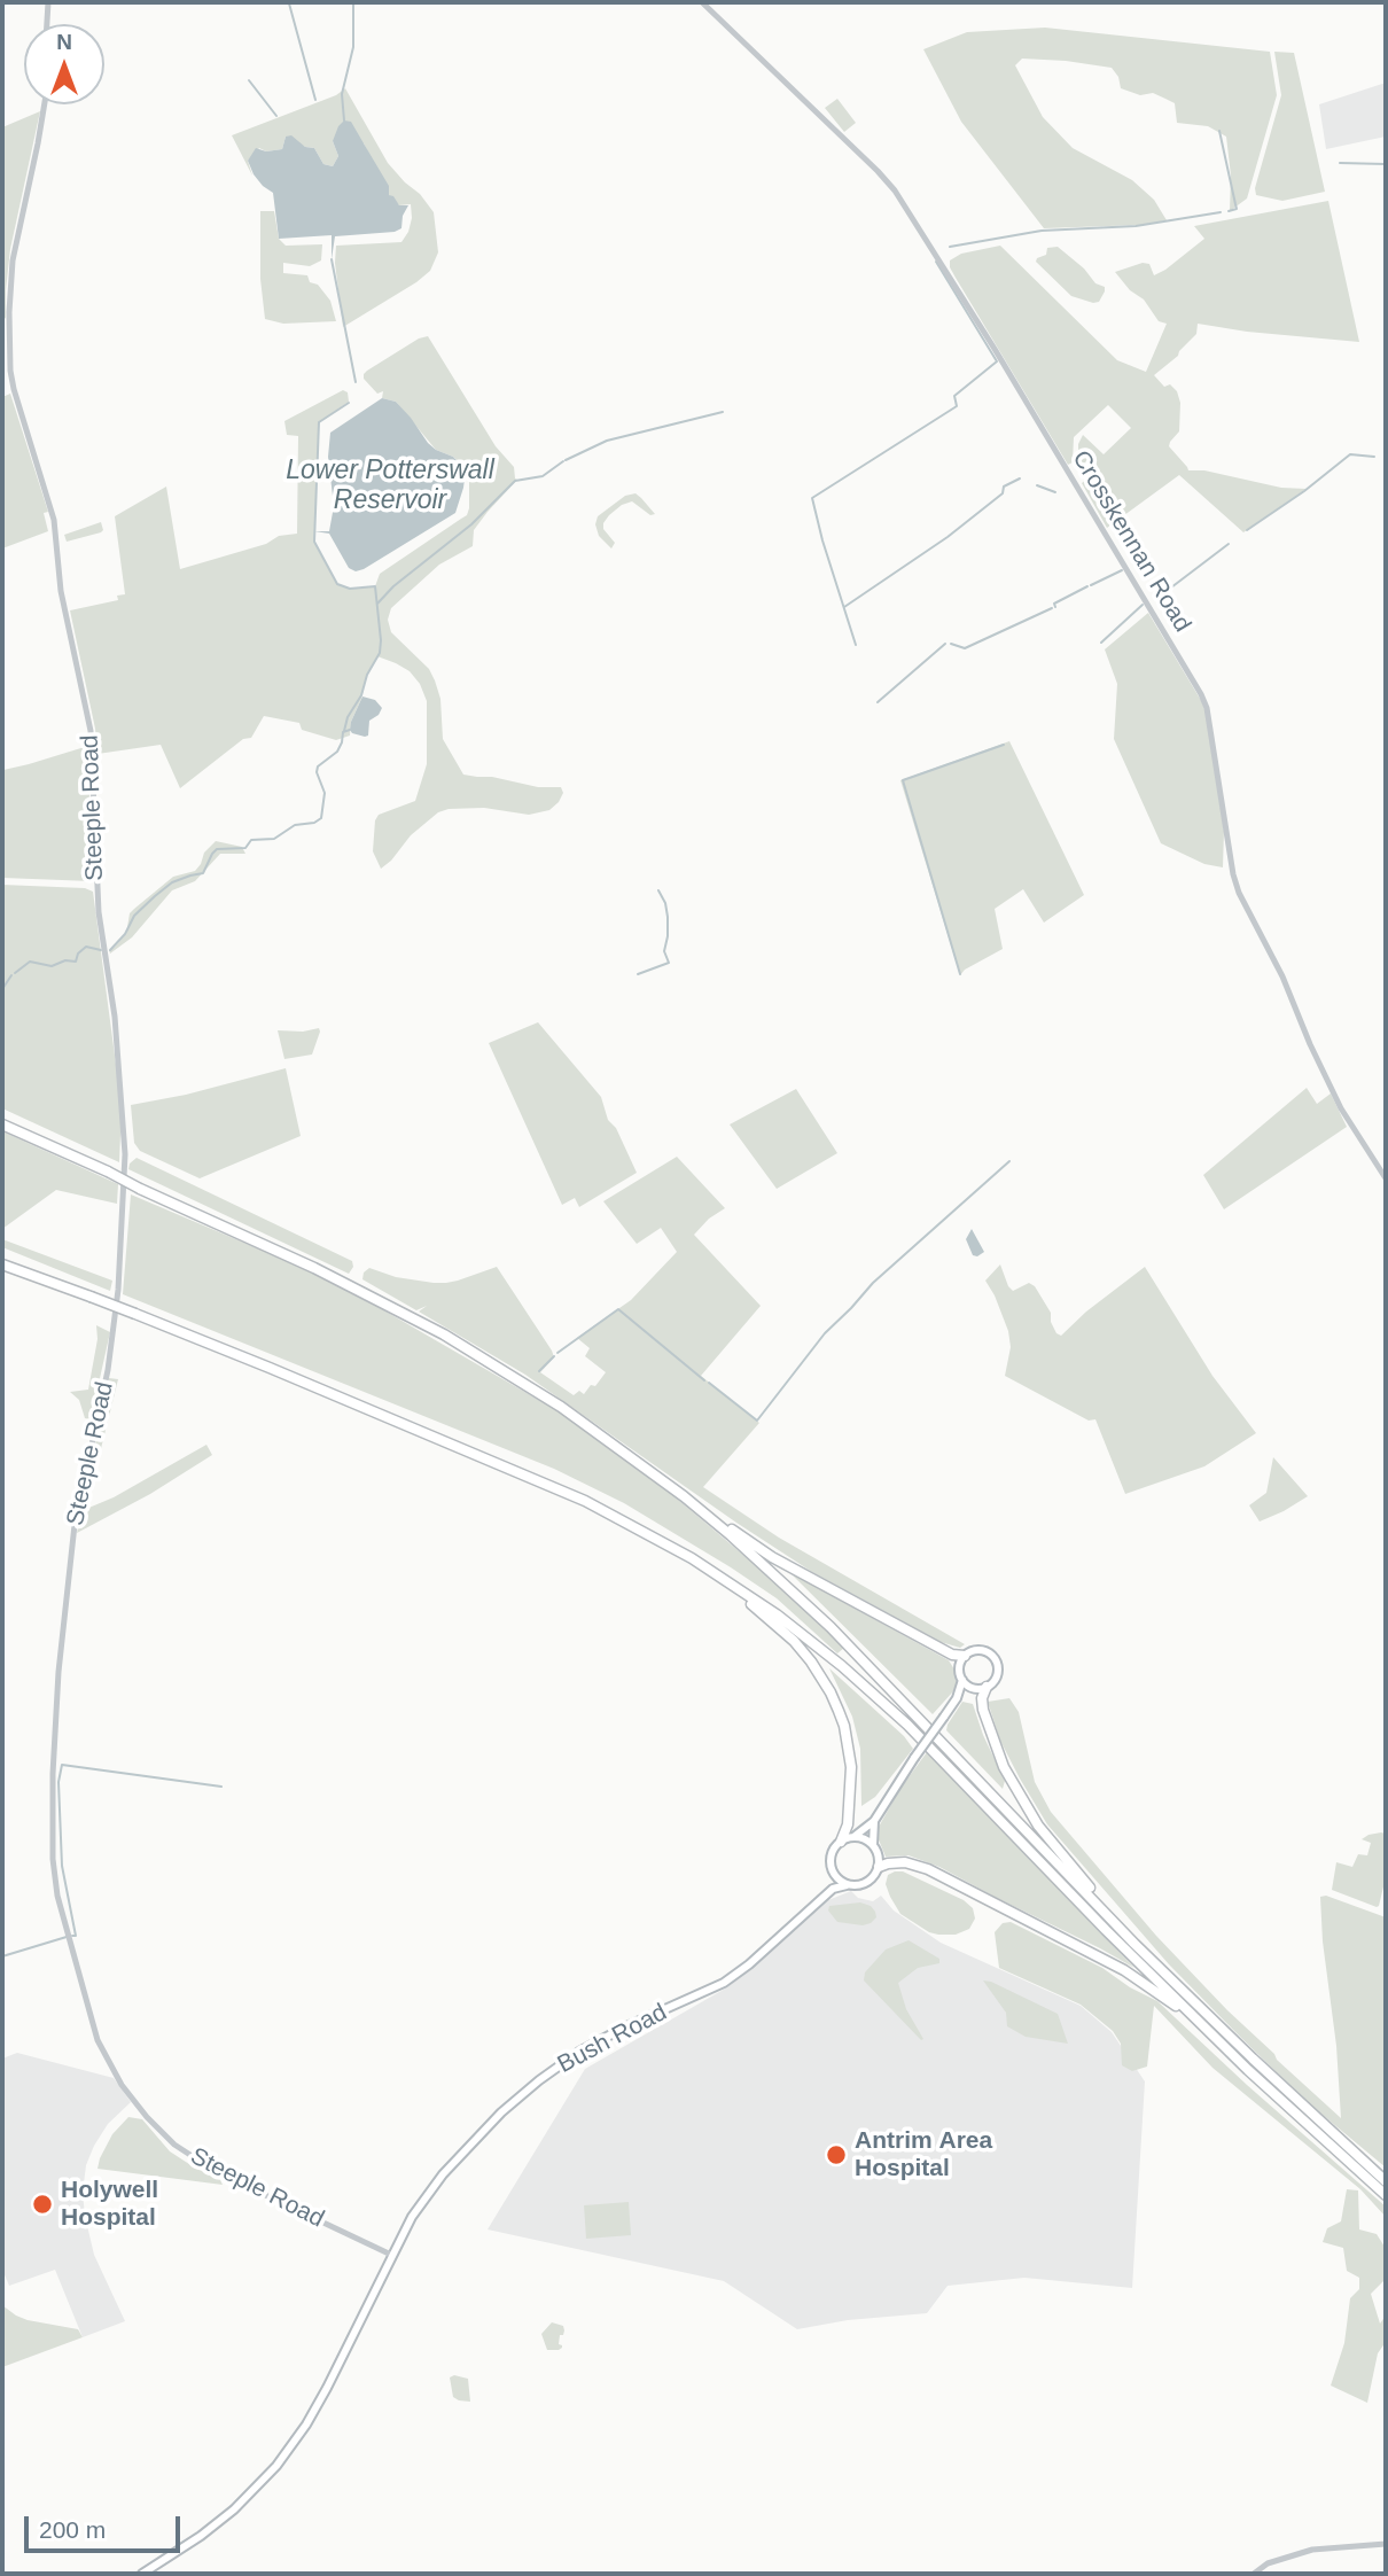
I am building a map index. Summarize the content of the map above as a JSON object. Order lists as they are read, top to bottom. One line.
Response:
{"streets":{"main road":["Bush Road"],"street":["Crosskennan Road","Steeple Road"]},"crossings":[["Steeple Road","Bush Road"]],"water":["Lower Potterswall Reservoir"],"places":["Antrim Area Hospital","Holywell Hospital"],"scale_bar":"200 m","north":"top"}
